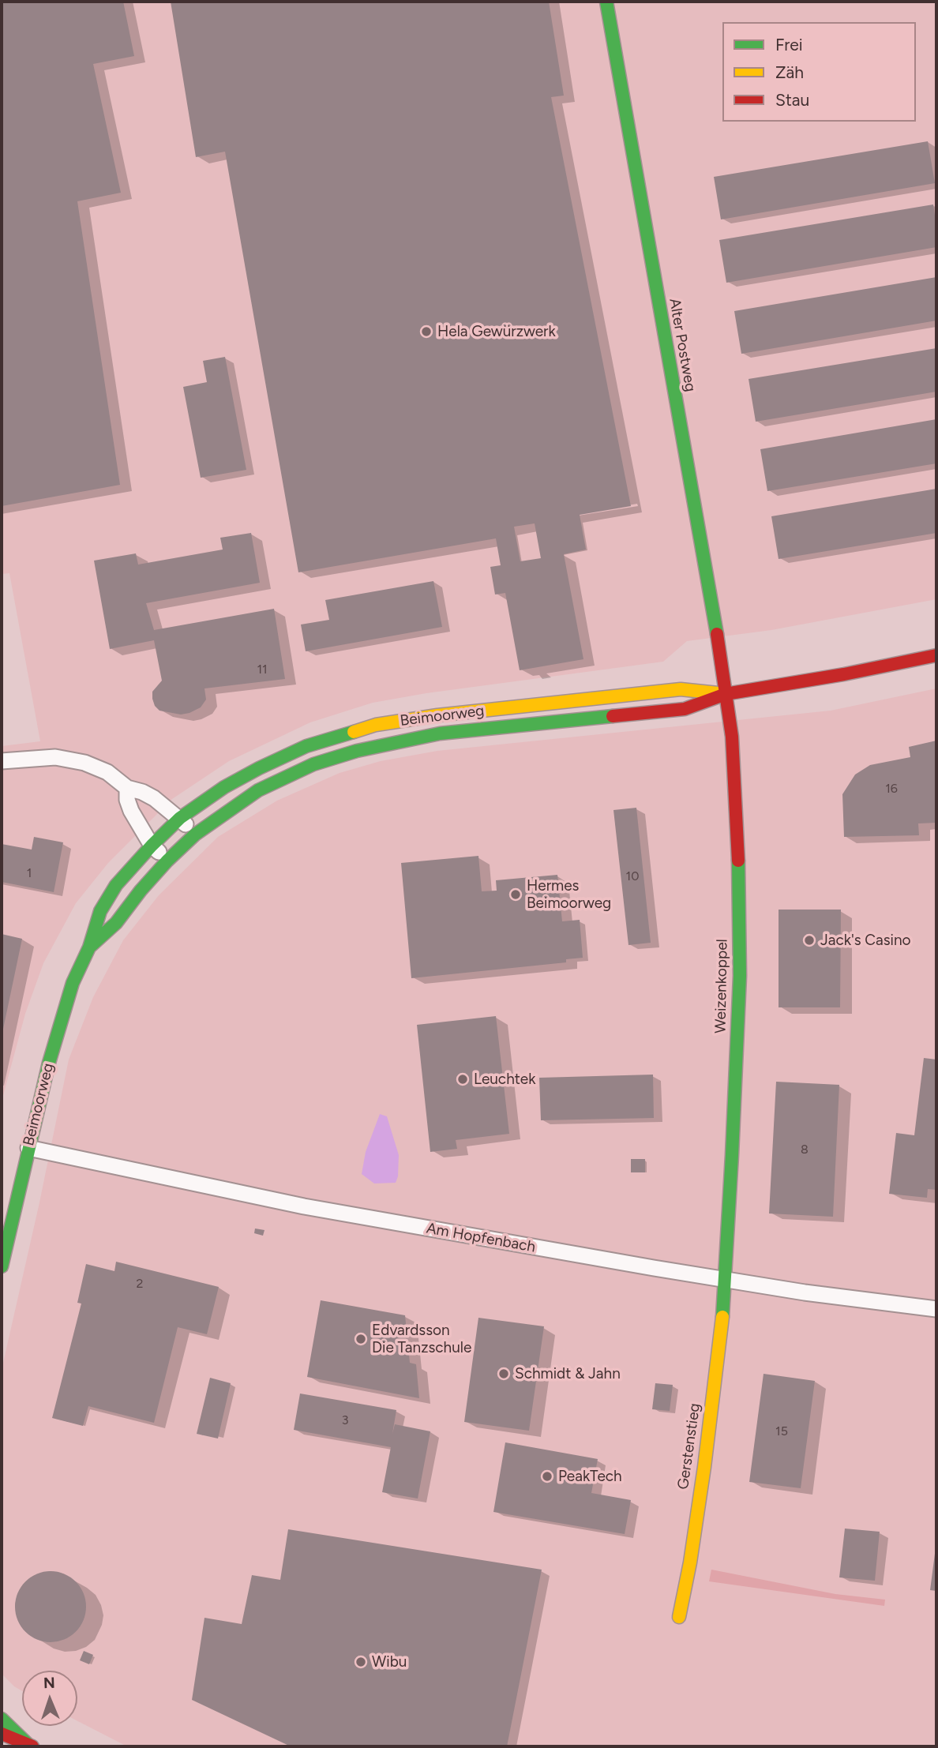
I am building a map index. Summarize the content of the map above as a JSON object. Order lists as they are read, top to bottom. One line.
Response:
{"streets":{"main road":["Alter Postweg","Beimoorweg","Weizenkoppel","Gerstenstieg"],"street":["Am Hopfenbach"]},"crossings":[["Alter Postweg","Beimoorweg"],["Alter Postweg","Weizenkoppel"],["Beimoorweg","Weizenkoppel"],["Beimoorweg","Am Hopfenbach"],["Weizenkoppel","Am Hopfenbach"],["Weizenkoppel","Gerstenstieg"],["Am Hopfenbach","Gerstenstieg"]],"places":["Hela Gewürzwerk","Hermes Beimoorweg","Jack's Casino","Leuchtek","Edvardsson Die Tanzschule","Schmidt & Jahn","PeakTech","Wibu"],"house_numbers":["11","16","1","10","8","2","3","15"],"legend":["Frei","Zäh","Stau"],"north":"top"}
